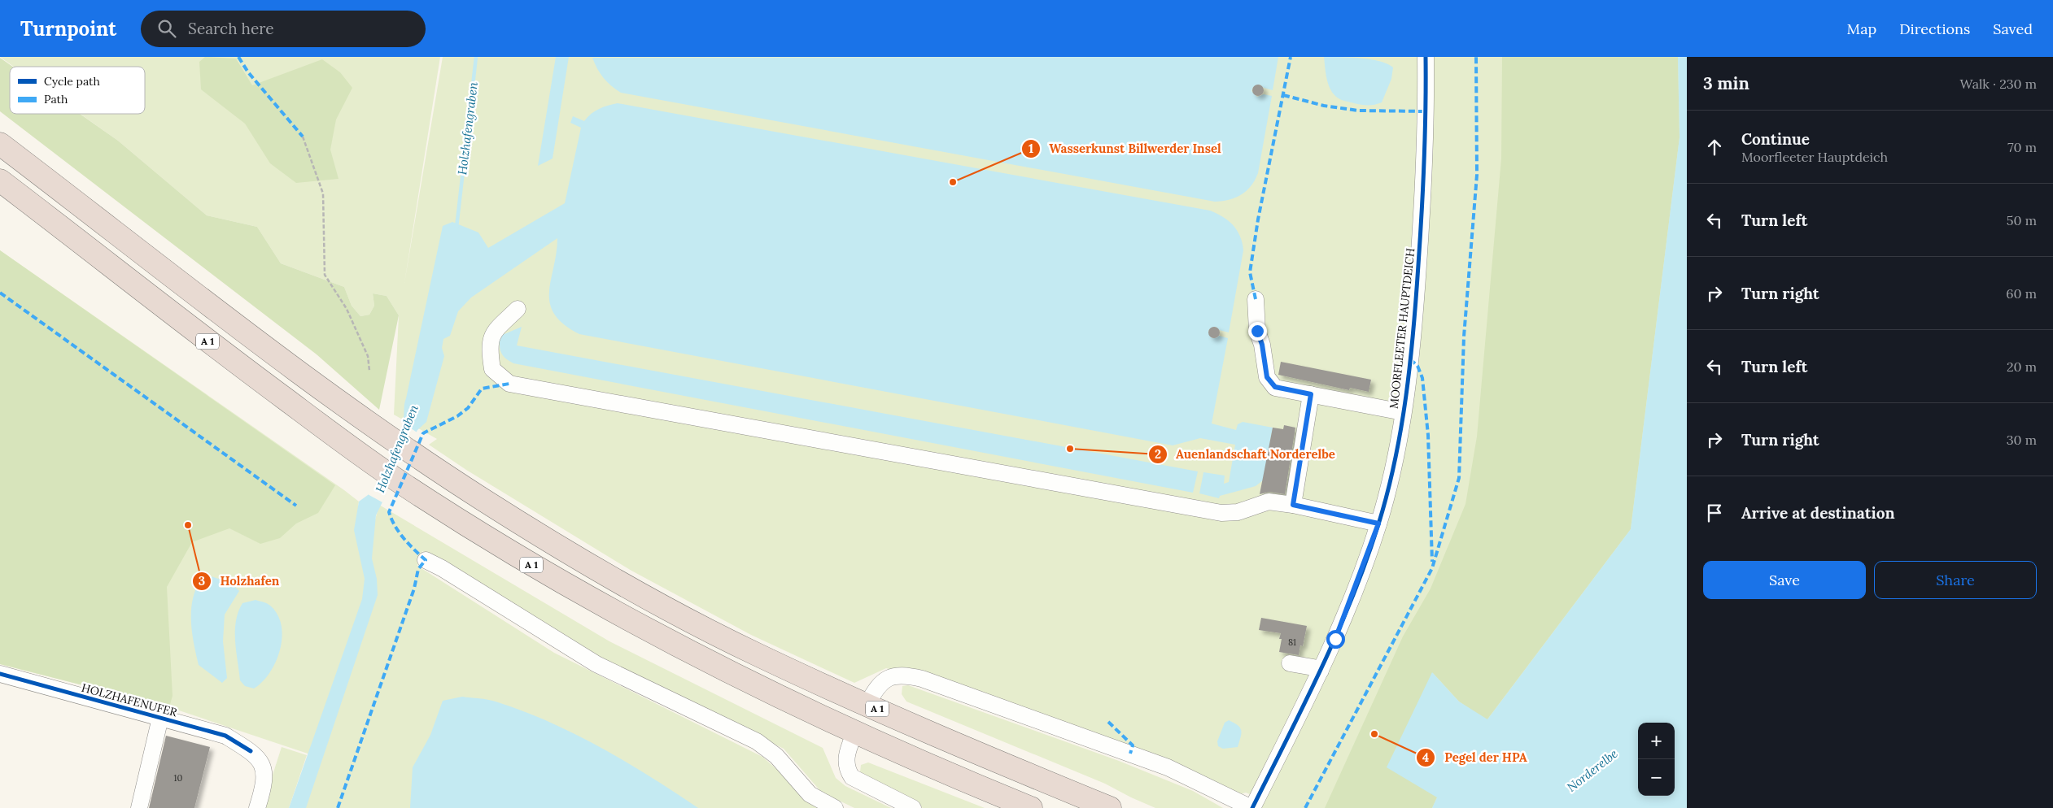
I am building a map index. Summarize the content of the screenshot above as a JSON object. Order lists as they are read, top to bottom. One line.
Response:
{"streets":{"highway":["A 1"],"street":["MOORFLEETER HAUPTDEICH","HOLZHAFENUFER"]},"water":["Holzhafengraben","Norderelbe"],"places":["Wasserkunst Billwerder Insel","Auenlandschaft Norderelbe","Holzhafen","Pegel der HPA"],"house_numbers":["81","10"],"legend":["Cycle path","Path"],"page":{"header":"Turnpoint","search":"Search here","nav":["Map","Directions","Saved"],"heading":["3 min","Walk · 230 m"],"list":[["Continue","Moorfleeter Hauptdeich","70 m"],["Turn left","50 m"],["Turn right","60 m"],["Turn left","20 m"],["Turn right","30 m"],"Arrive at destination"],"buttons":["Save","Share"],"map_buttons":["+","−"]}}
